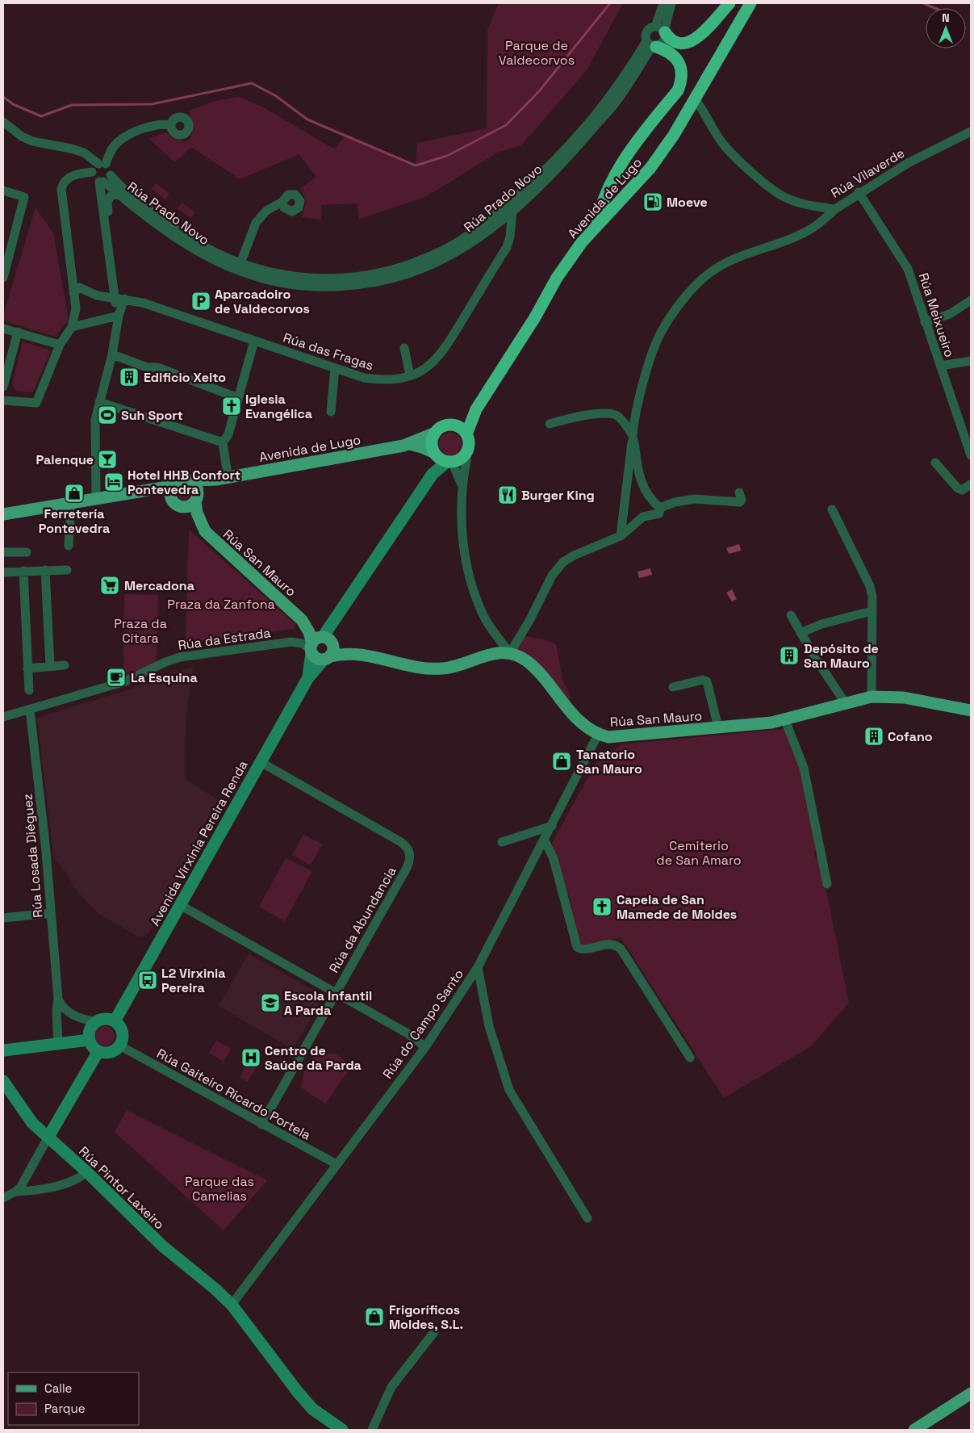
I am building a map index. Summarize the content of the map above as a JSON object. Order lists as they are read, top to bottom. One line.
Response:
{"streets":{"highway":["Avenida de Lugo"],"main road":["Rúa San Mauro","Avenida Virxinia Pereira Renda","Rúa Pintor Laxeiro"],"street":["Rúa Vilaverde","Rúa Prado Novo","Rúa Meixueiro","Rúa das Fragas","Rúa da Estrada","Rúa Losada Diéguez","Rúa da Abundancia","Rúa do Campo Santo","Rúa Gaiteiro Ricardo Portela"]},"crossings":[["Rúa Vilaverde","Avenida de Lugo"],["Rúa Vilaverde","Rúa Meixueiro"],["Rúa Prado Novo","Rúa das Fragas"],["Avenida de Lugo","Rúa San Mauro"],["Avenida de Lugo","Avenida Virxinia Pereira Renda"],["Rúa San Mauro","Rúa da Estrada"],["Rúa San Mauro","Avenida Virxinia Pereira Renda"],["Rúa San Mauro","Rúa do Campo Santo"],["Rúa da Estrada","Avenida Virxinia Pereira Renda"],["Rúa da Estrada","Rúa Losada Diéguez"],["Avenida Virxinia Pereira Renda","Rúa da Abundancia"],["Avenida Virxinia Pereira Renda","Rúa Gaiteiro Ricardo Portela"],["Rúa da Abundancia","Rúa Gaiteiro Ricardo Portela"],["Rúa do Campo Santo","Rúa Gaiteiro Ricardo Portela"],["Rúa do Campo Santo","Rúa Pintor Laxeiro"]],"parks":["Parque de Valdecorvos","Praza da Zanfona","Praza da Cítara","Cemiterio de San Amaro","Parque das Camelias"],"places":{"fuel station":["Moeve"],"parking":["Aparcadoiro de Valdecorvos"],"building":["Edificio Xeito","Depósito de San Mauro","Cofano"],"church":["Iglesia Evangélica","Capela de San Mamede de Moldes"],"sports":["Suh Sport"],"bar":["Palenque"],"hotel":["Hotel HHB Confort Pontevedra"],"shop":["Ferretería Pontevedra","Tanatorio San Mauro","Frigoríficos Moldes, S.L."],"restaurant":["Burger King"],"supermarket":["Mercadona"],"cafe":["La Esquina"],"bus stop":["L2 Virxinia Pereira"],"school or university":["Escola Infantil A Parda"],"hospital":["Centro de Saúde da Parda"]},"legend":["Calle","Parque"],"north":"top"}
